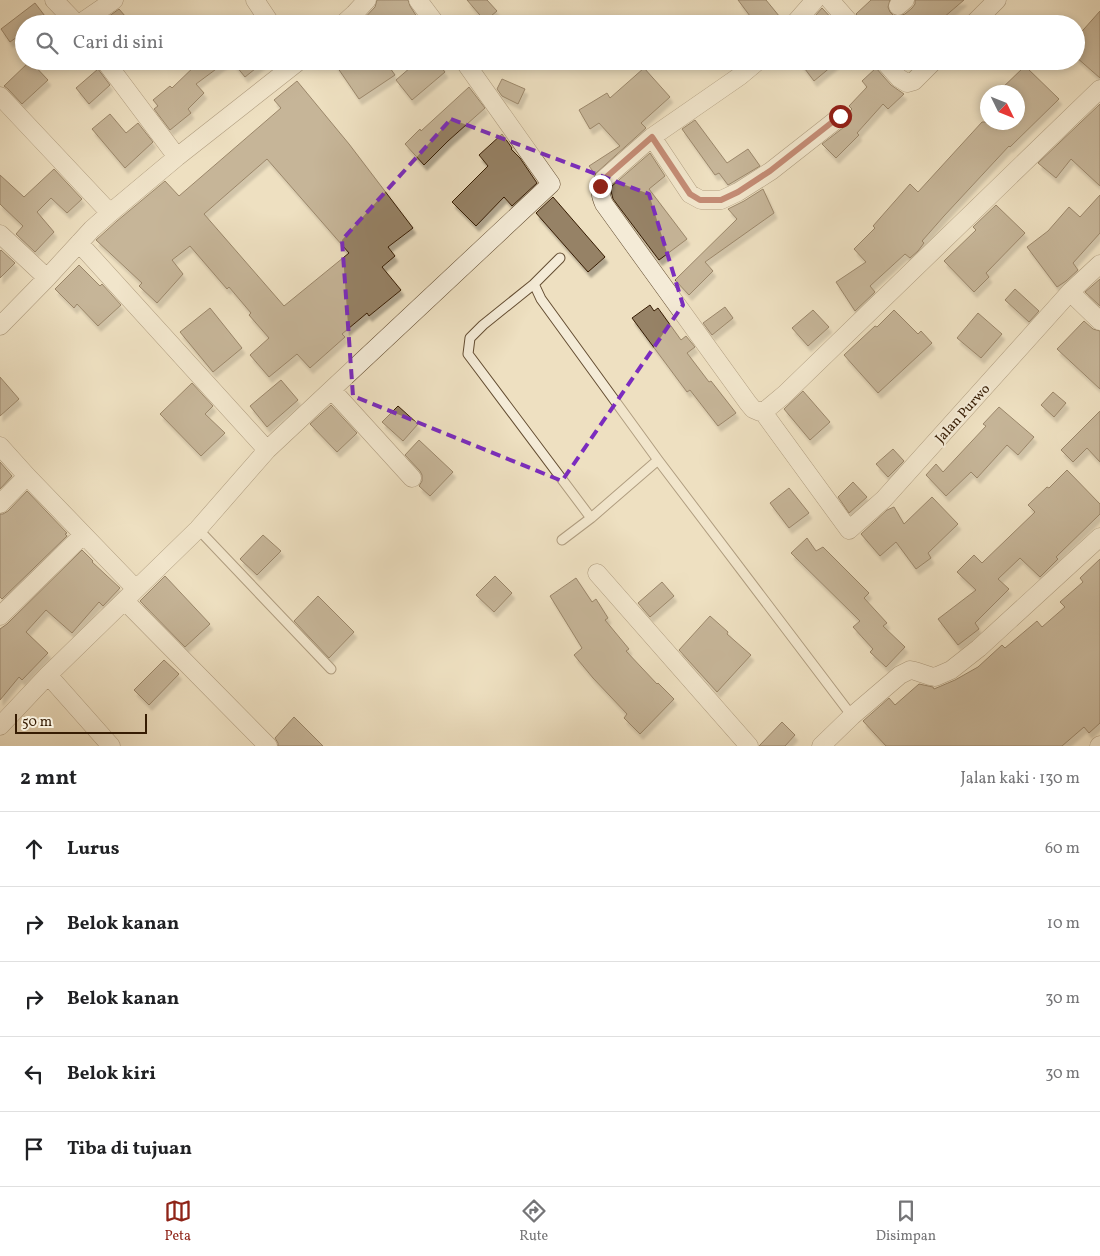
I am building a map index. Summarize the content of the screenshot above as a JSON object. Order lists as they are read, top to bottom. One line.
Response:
{"streets":{"street":["Jalan Purwo"]},"scale_bar":"50 m","north":"bottom right","page":{"search":"Cari di sini","scale":"50 m","heading":["2 mnt","Jalan kaki · 130 m"],"list":[["Lurus","60 m"],["Belok kanan","10 m"],["Belok kanan","30 m"],["Belok kiri","30 m"],"Tiba di tujuan"],"nav":["Peta","Rute","Disimpan"]}}
